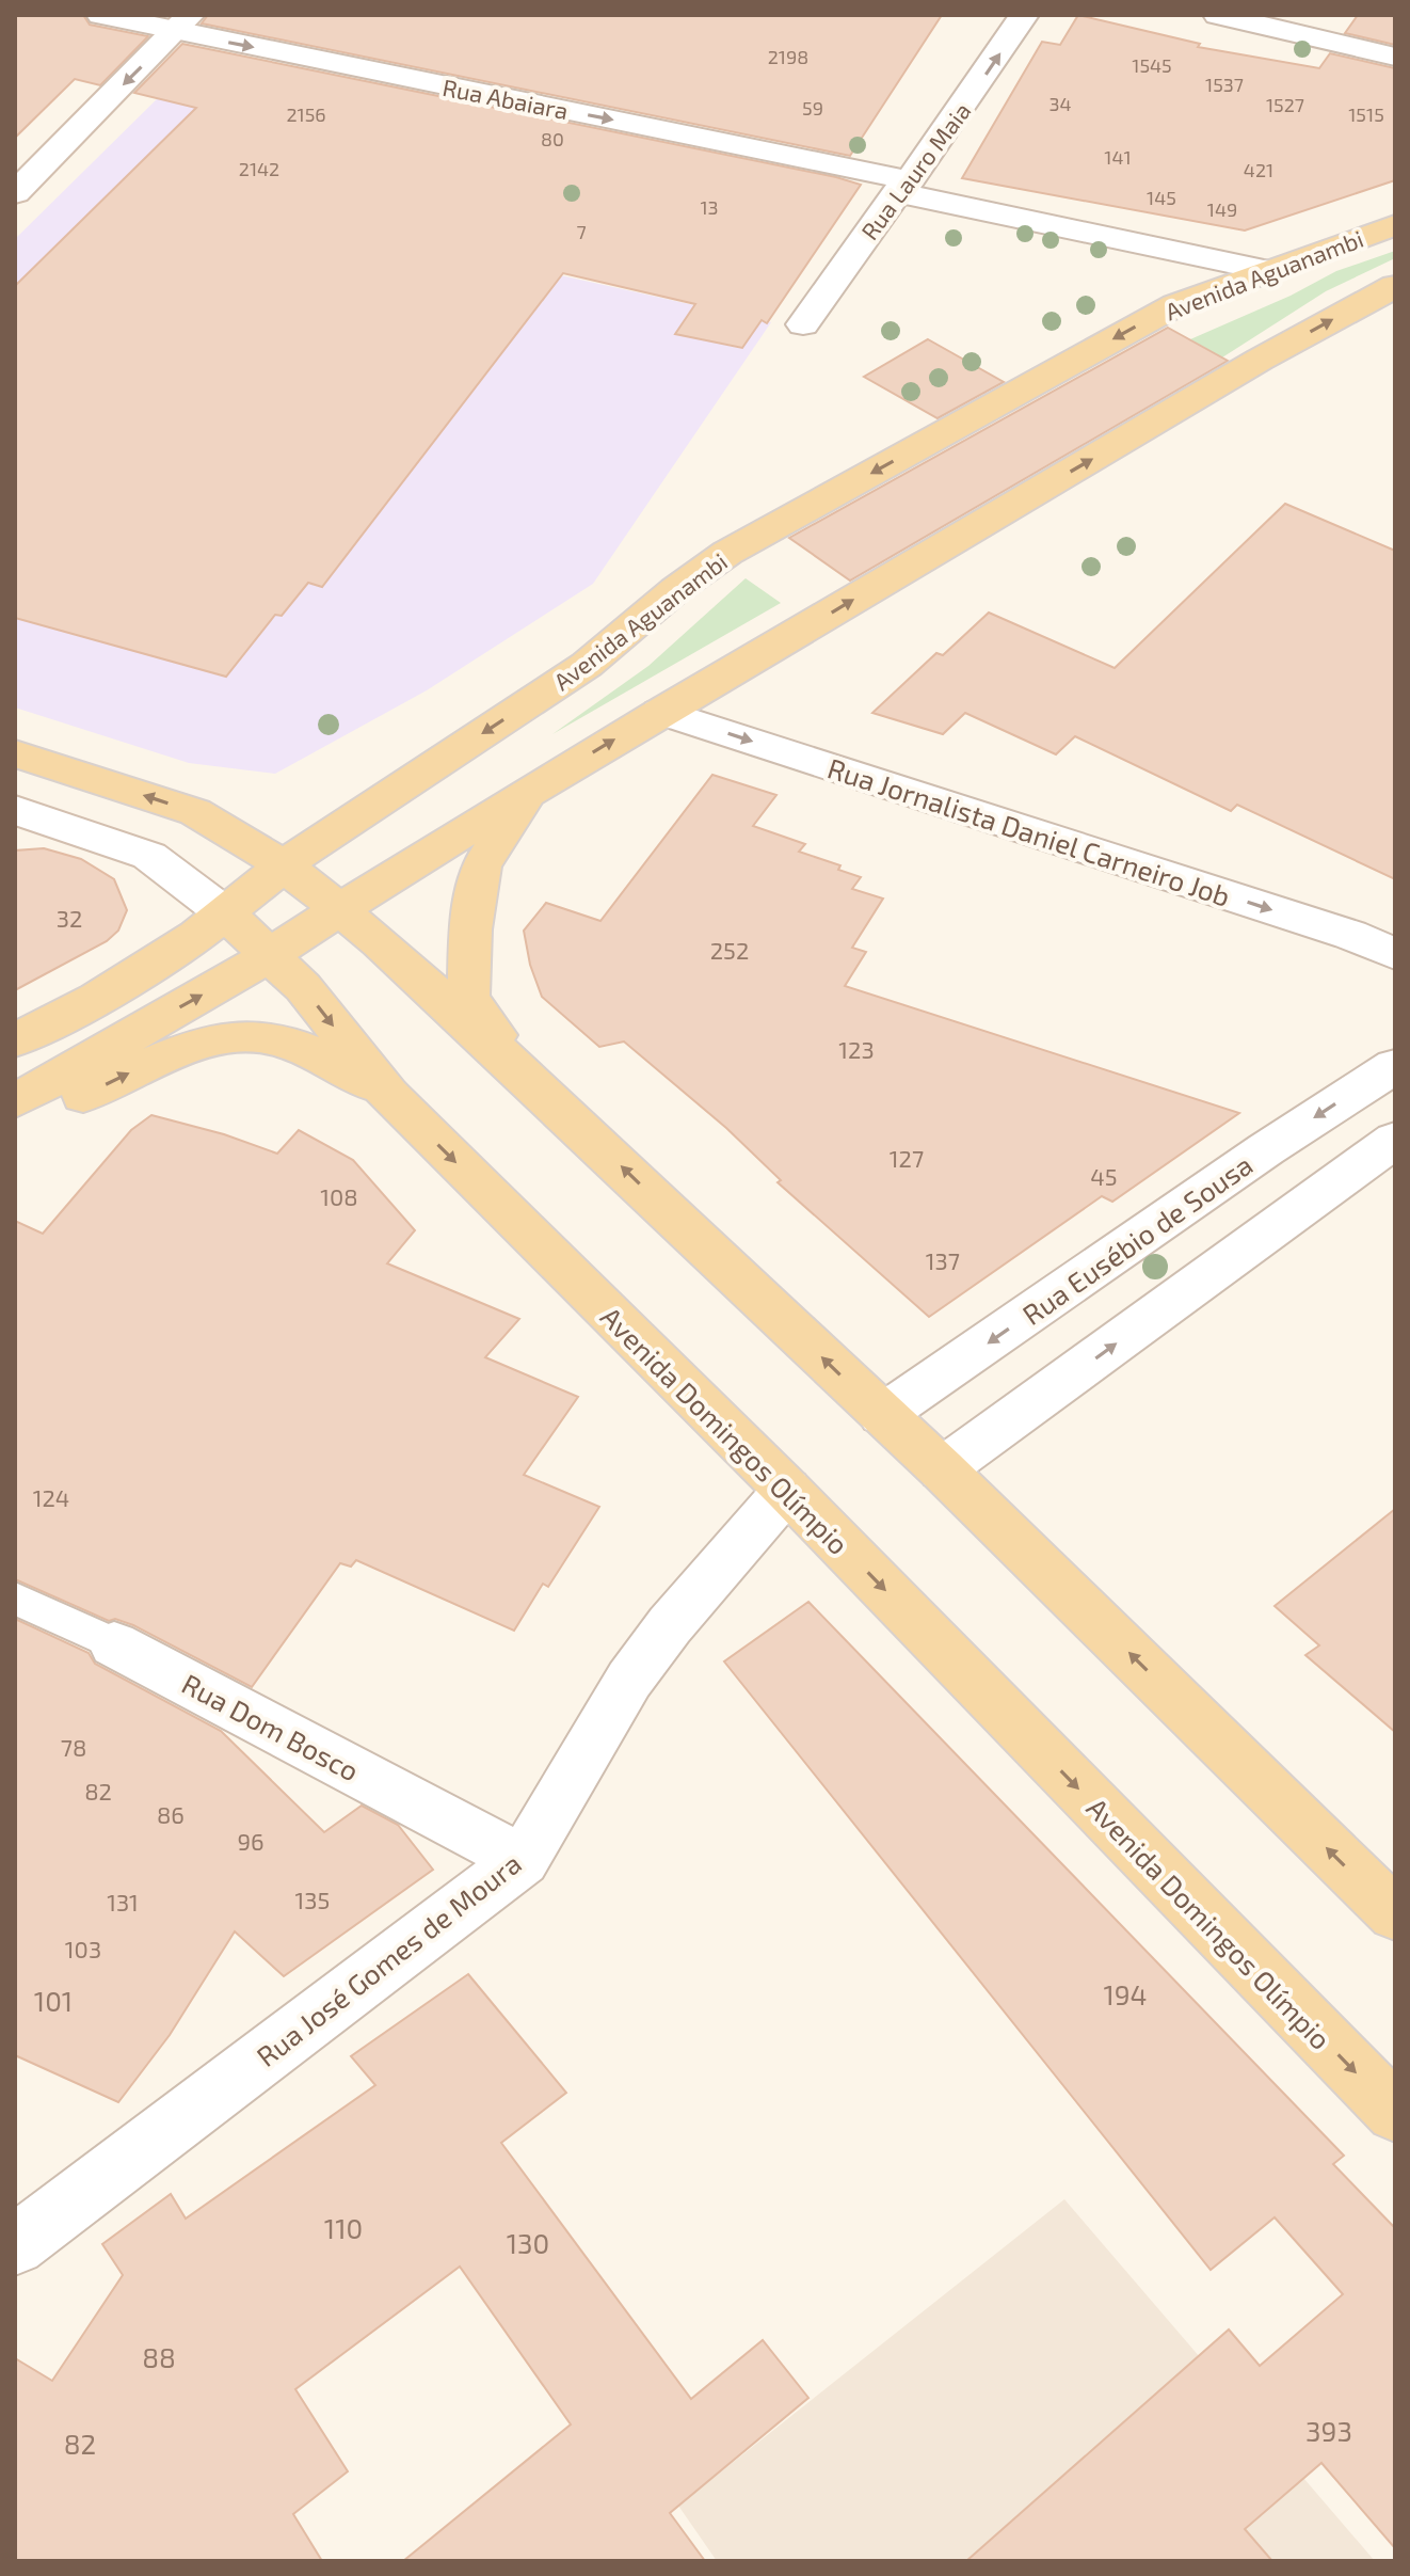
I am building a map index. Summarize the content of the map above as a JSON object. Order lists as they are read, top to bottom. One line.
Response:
{"streets":{"main road":["Avenida Aguanambi","Avenida Domingos Olímpio"],"street":["Rua Abaiara","Rua Lauro Maia","Rua Jornalista Daniel Carneiro Job","Rua Eusébio de Sousa","Rua Dom Bosco","Rua José Gomes de Moura"]},"crossings":[["Rua Abaiara","Rua Lauro Maia"],["Rua Abaiara","Avenida Aguanambi"],["Avenida Aguanambi","Avenida Domingos Olímpio"],["Avenida Domingos Olímpio","Rua José Gomes de Moura"],["Rua Dom Bosco","Rua José Gomes de Moura"]],"one_way":["Rua Abaiara","Rua Lauro Maia","Rua Jornalista Daniel Carneiro Job","Avenida Domingos Olímpio"],"house_numbers":["2198","1545","1537","34","1527","59","2156","1515","80","141","2142","421","145","13","149","7","32","252","123","127","45","108","137","124","78","82","86","96","135","131","103","194","101","110","130","88","393","82"]}
